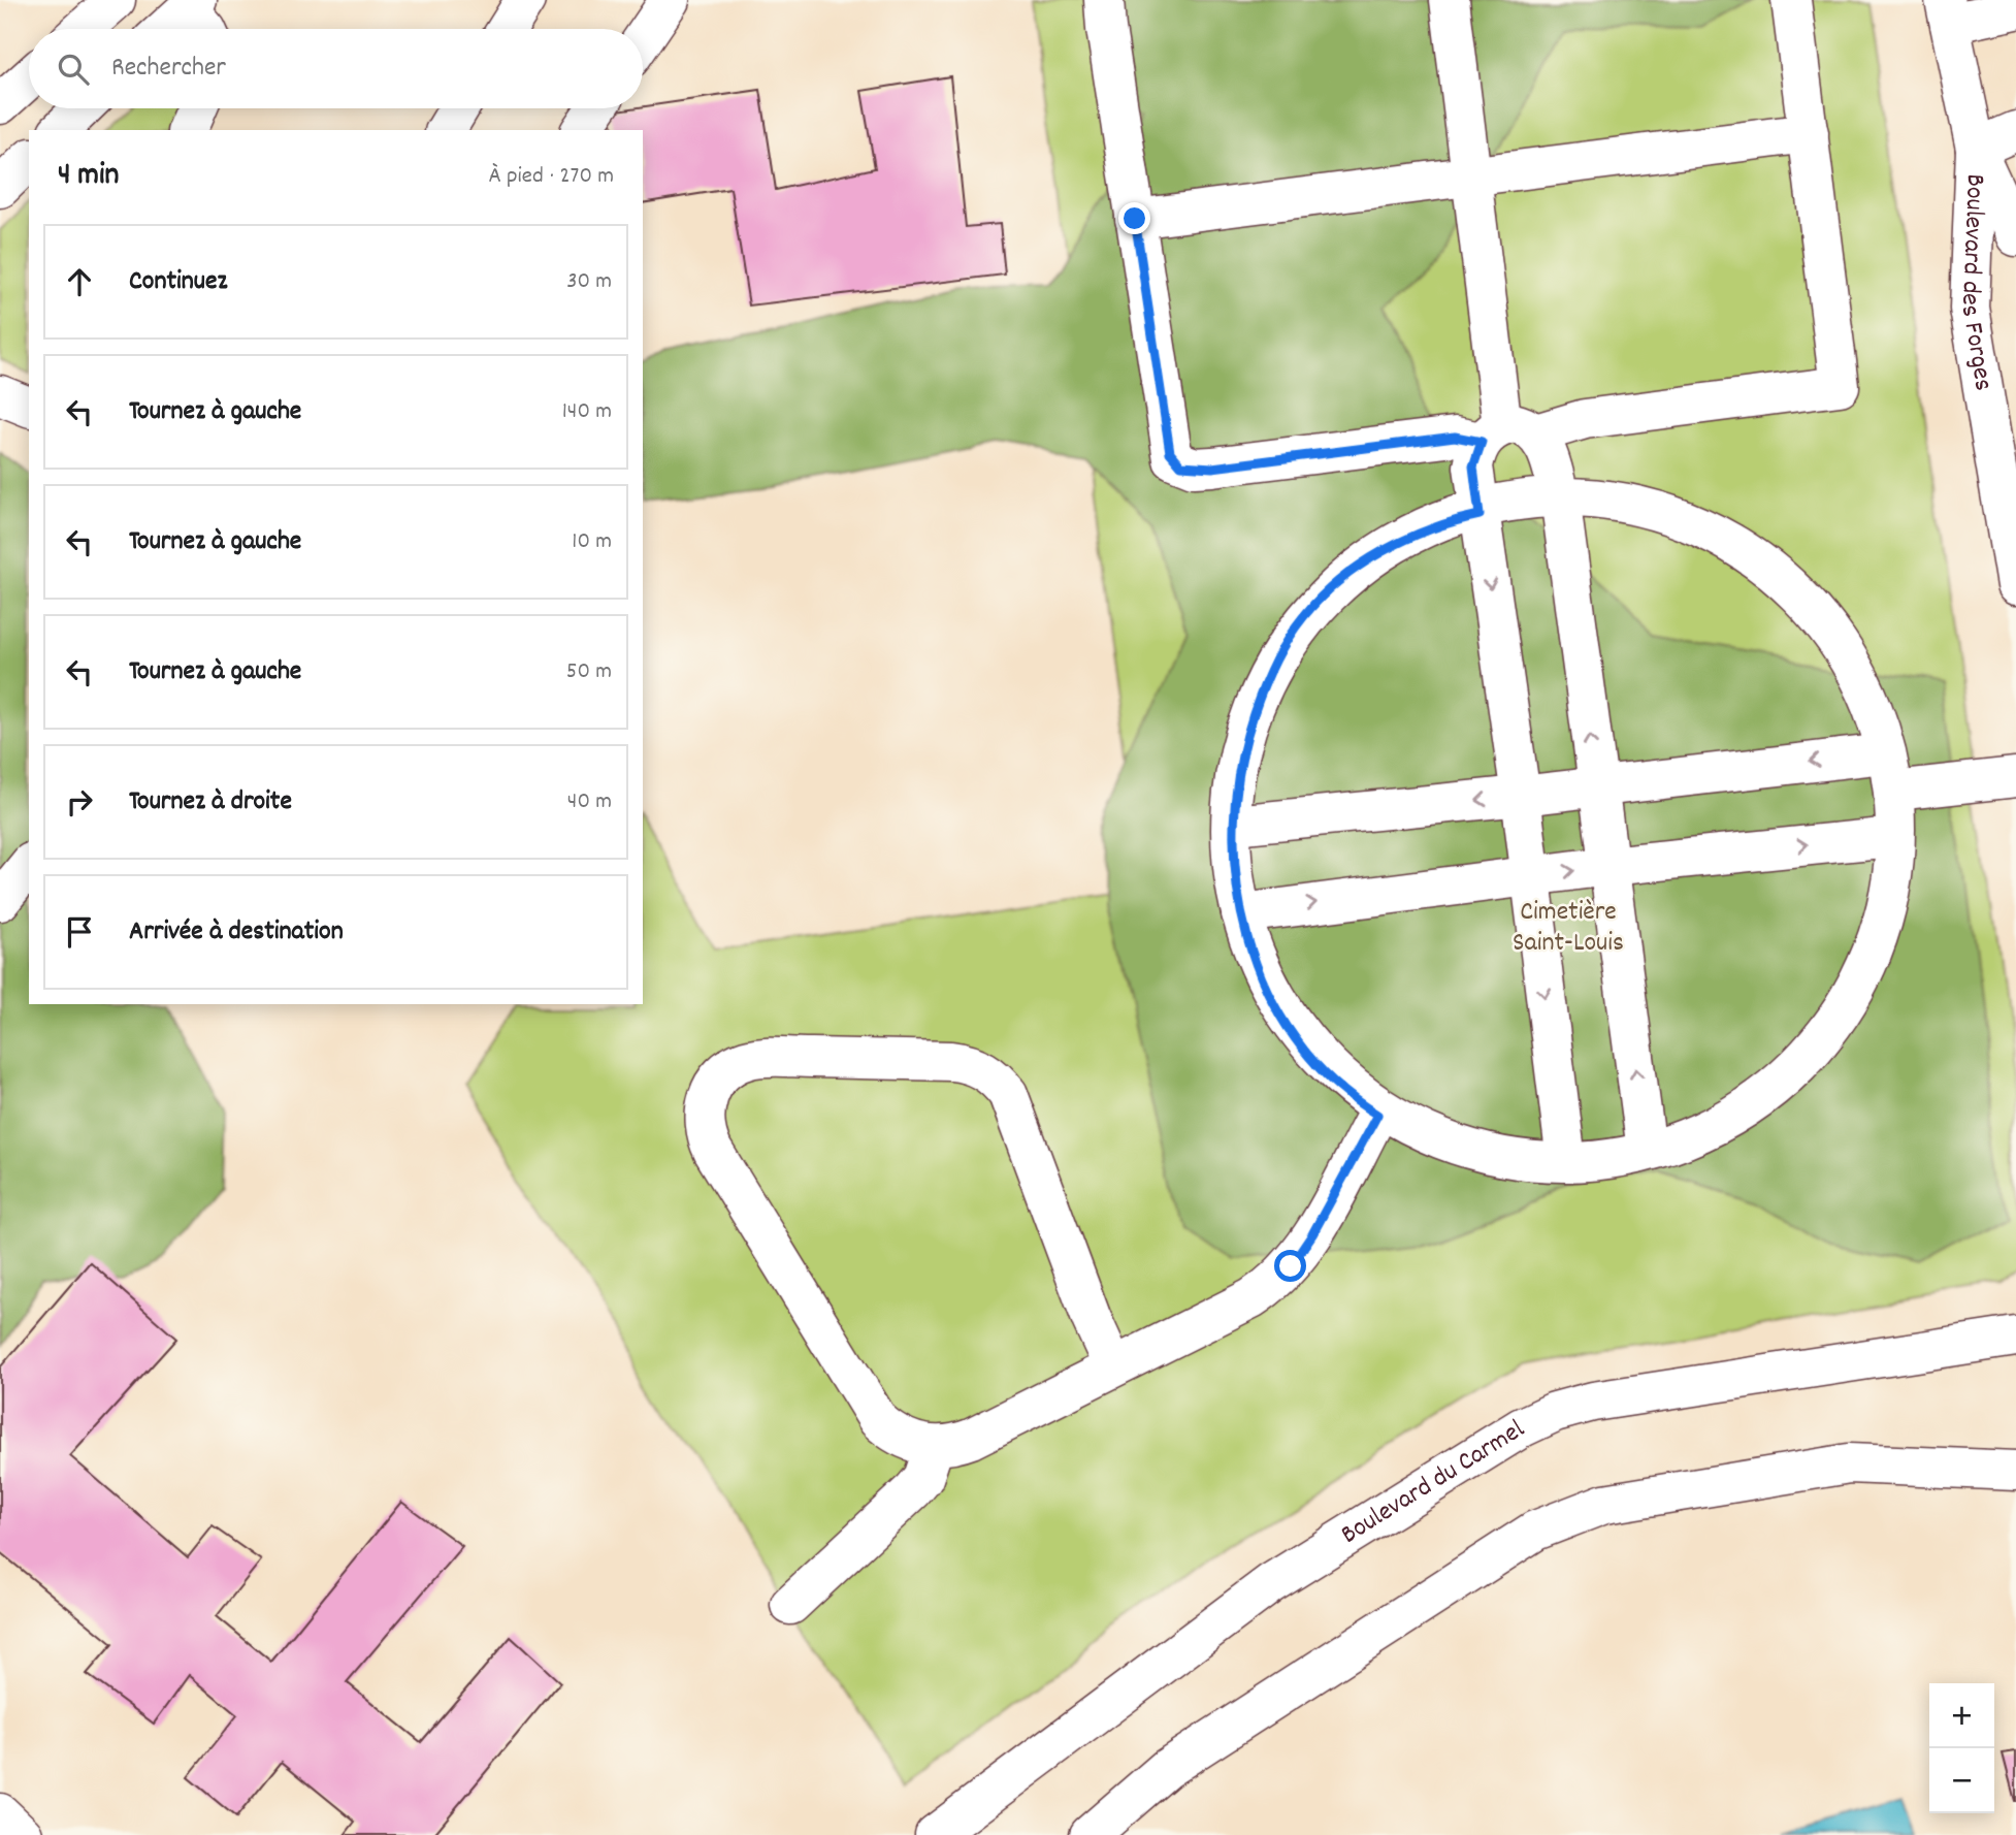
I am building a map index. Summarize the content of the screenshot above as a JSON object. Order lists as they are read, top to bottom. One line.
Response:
{"streets":{"main road":["Boulevard des Forges","Boulevard du Carmel"]},"parks":["Cimetière Saint-Louis"],"page":{"search":"Rechercher","heading":["4 min","À pied · 270 m"],"list":[["Continuez","30 m"],["Tournez à gauche","140 m"],["Tournez à gauche","10 m"],["Tournez à gauche","50 m"],["Tournez à droite","40 m"],"Arrivée à destination"],"map_buttons":["+","−"]}}
